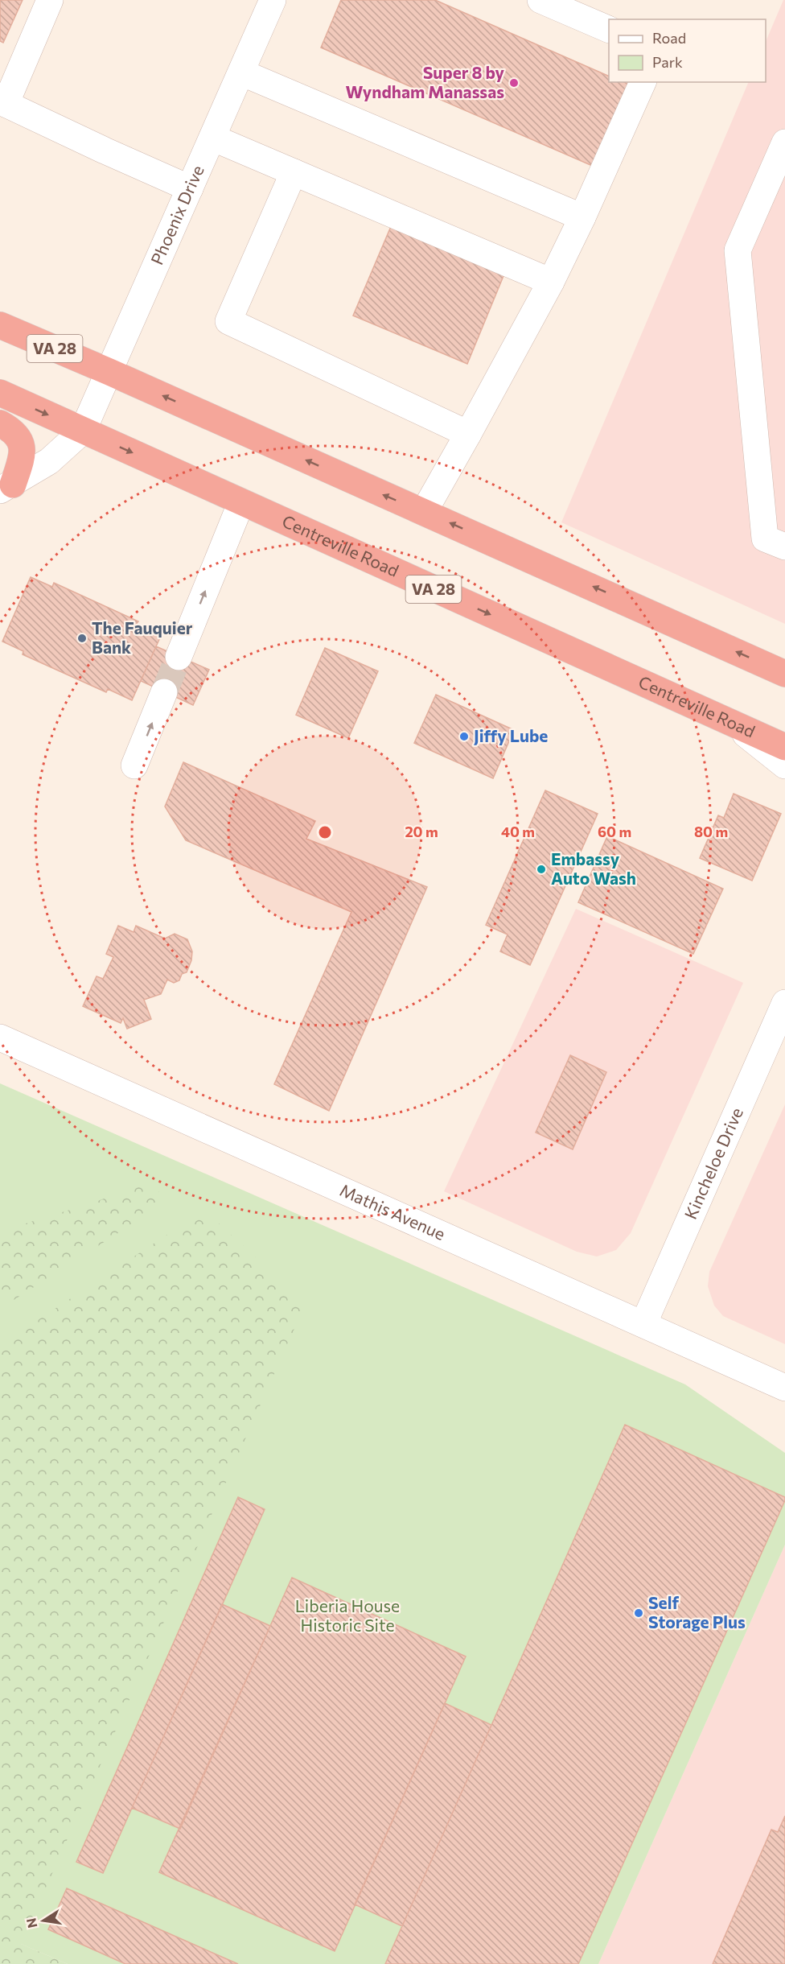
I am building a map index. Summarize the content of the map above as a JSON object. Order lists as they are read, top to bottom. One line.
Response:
{"streets":{"highway":["VA 28","Centreville Road"],"street":["Phoenix Drive","Kincheloe Drive","Mathis Avenue"]},"crossings":[["Phoenix Drive","VA 28"],["Phoenix Drive","Centreville Road"],["Kincheloe Drive","Mathis Avenue"]],"parks":["Liberia House Historic Site"],"places":["Super 8 by Wyndham Manassas","The Fauquier Bank","Jiffy Lube","Embassy Auto Wash","Self Storage Plus"],"legend":["Road","Park"],"north":"left","rings":["20 m","40 m","60 m","80 m"]}
